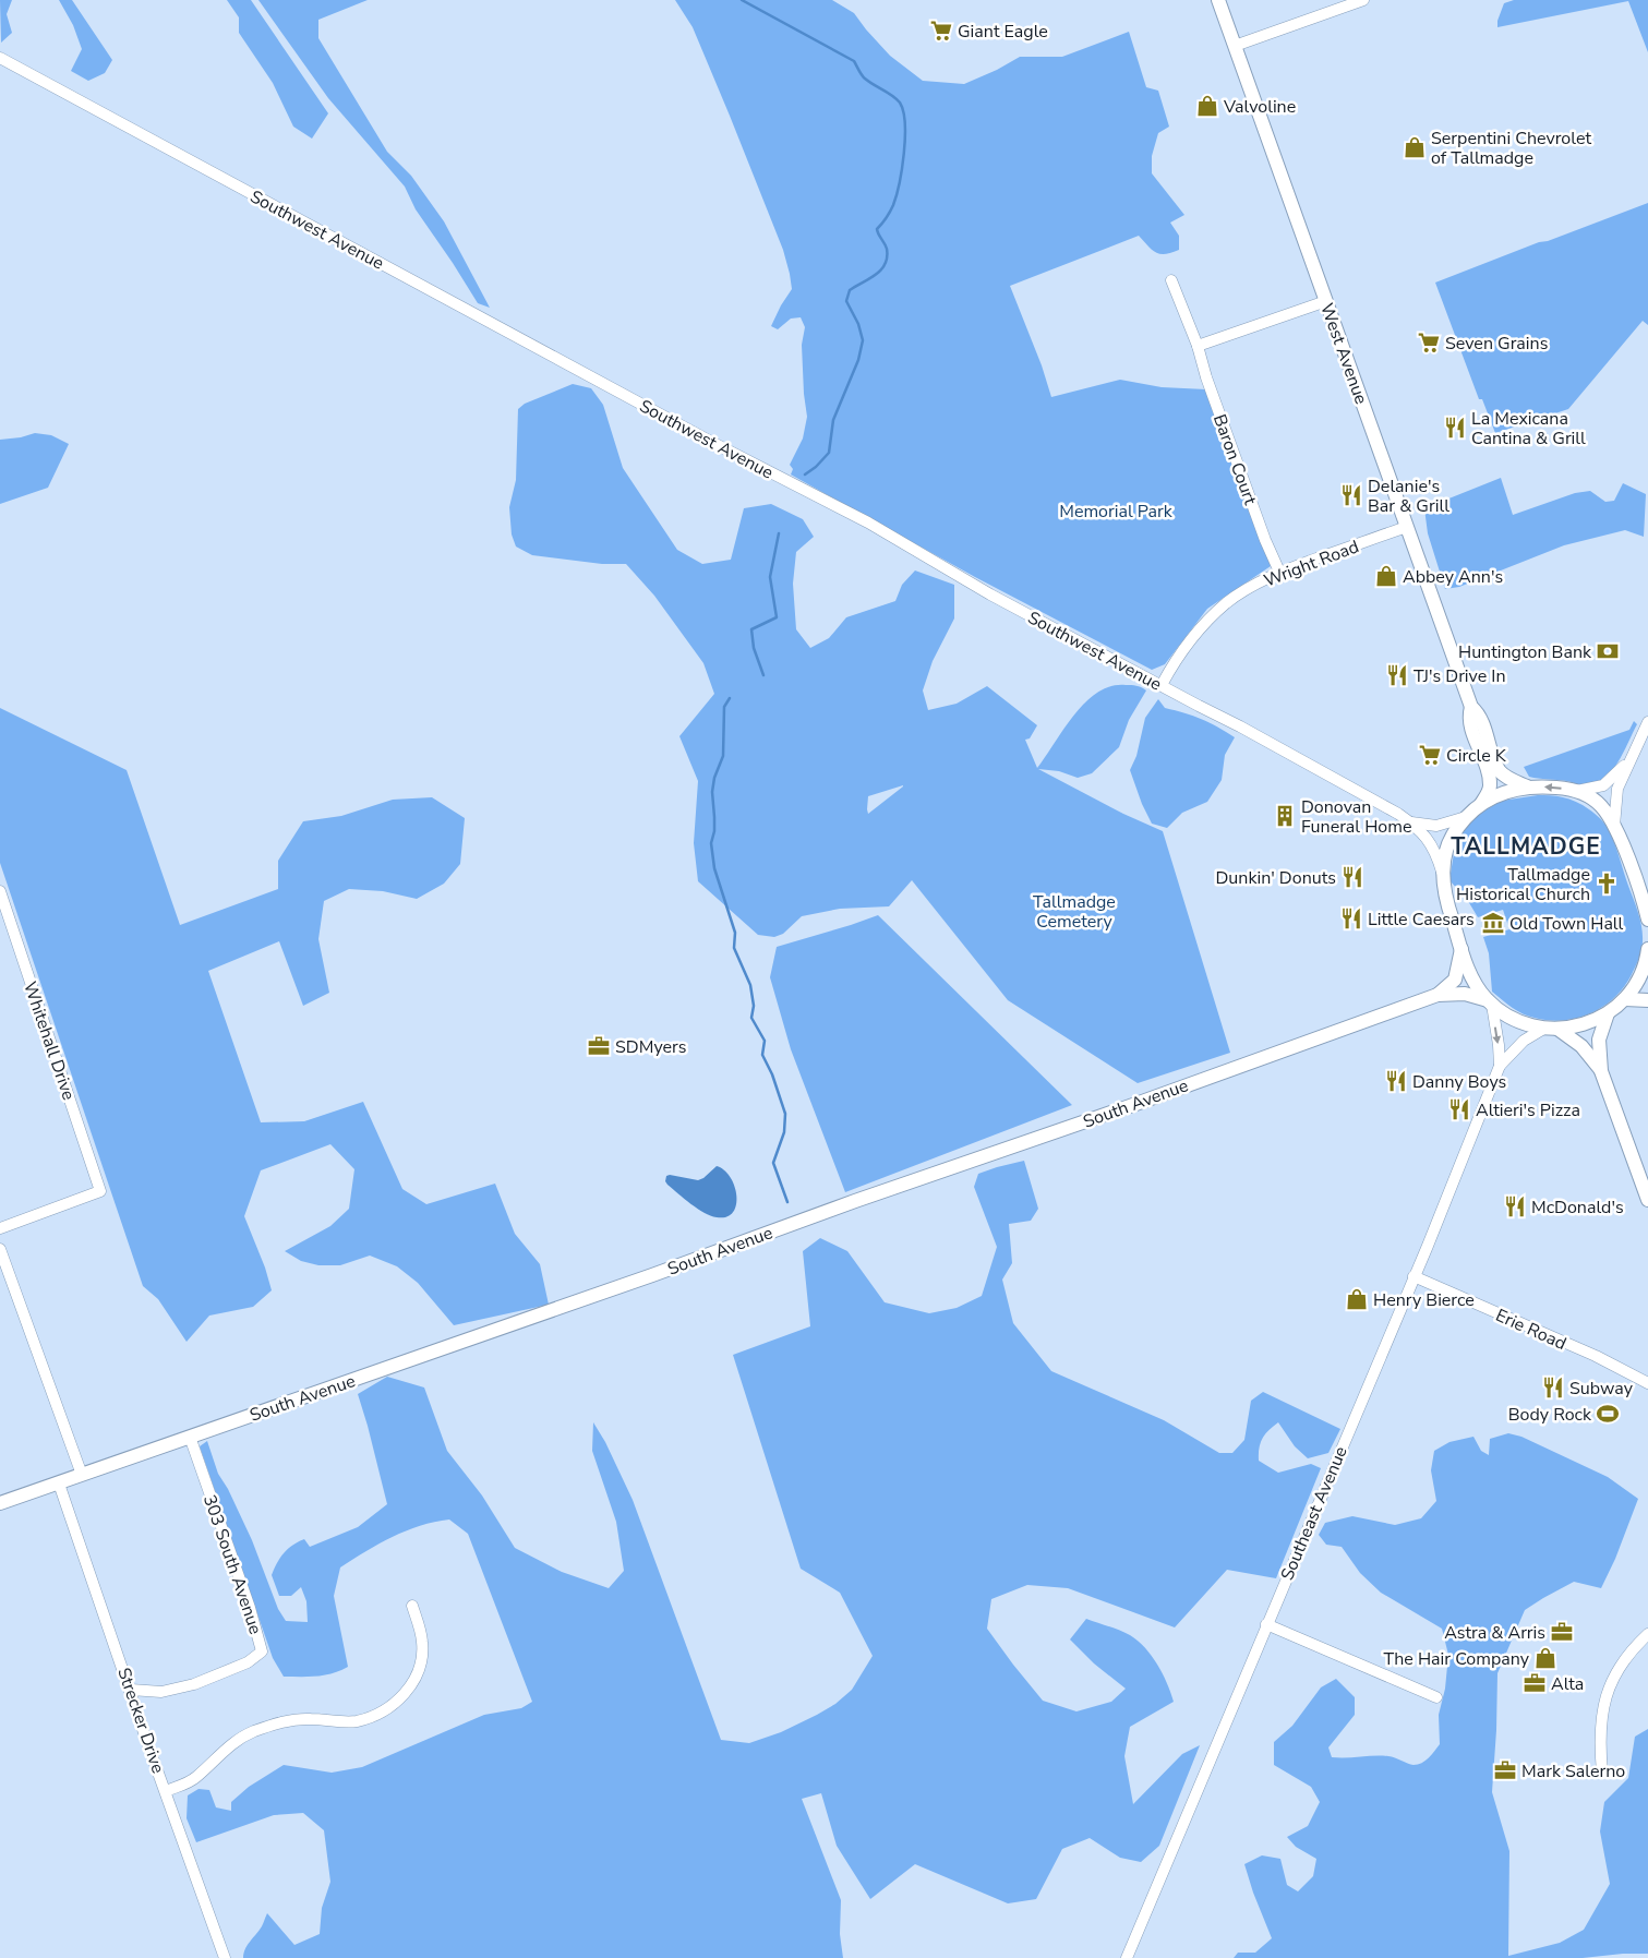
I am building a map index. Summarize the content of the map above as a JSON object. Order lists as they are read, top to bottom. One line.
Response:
{"streets":{"main road":["West Avenue","South Avenue"],"street":["Southwest Avenue","Baron Court","Wright Road","Whitehall Drive","Erie Road","Southeast Avenue","303 South Avenue","Strecker Drive"]},"crossings":[["Southwest Avenue","Wright Road"],["West Avenue","Wright Road"],["Baron Court","Wright Road"],["South Avenue","Southeast Avenue"],["South Avenue","303 South Avenue"],["South Avenue","Strecker Drive"],["Erie Road","Southeast Avenue"],["303 South Avenue","Strecker Drive"]],"districts":["TALLMADGE"],"parks":["Memorial Park","Tallmadge Cemetery"],"places":{"supermarket":["Giant Eagle","Seven Grains","Circle K"],"shop":["Valvoline","Serpentini Chevrolet of Tallmadge","Abbey Ann's","Henry Bierce","The Hair Company"],"restaurant":["La Mexicana Cantina & Grill","Delanie's Bar & Grill","TJ's Drive In","Dunkin' Donuts","Little Caesars","Danny Boys","Altieri's Pizza","McDonald's","Subway"],"bank":["Huntington Bank"],"building":["Donovan Funeral Home"],"church":["Tallmadge Historical Church"],"museum":["Old Town Hall"],"office":["SDMyers","Astra & Arris","Alta","Mark Salerno"],"sports":["Body Rock"]}}
